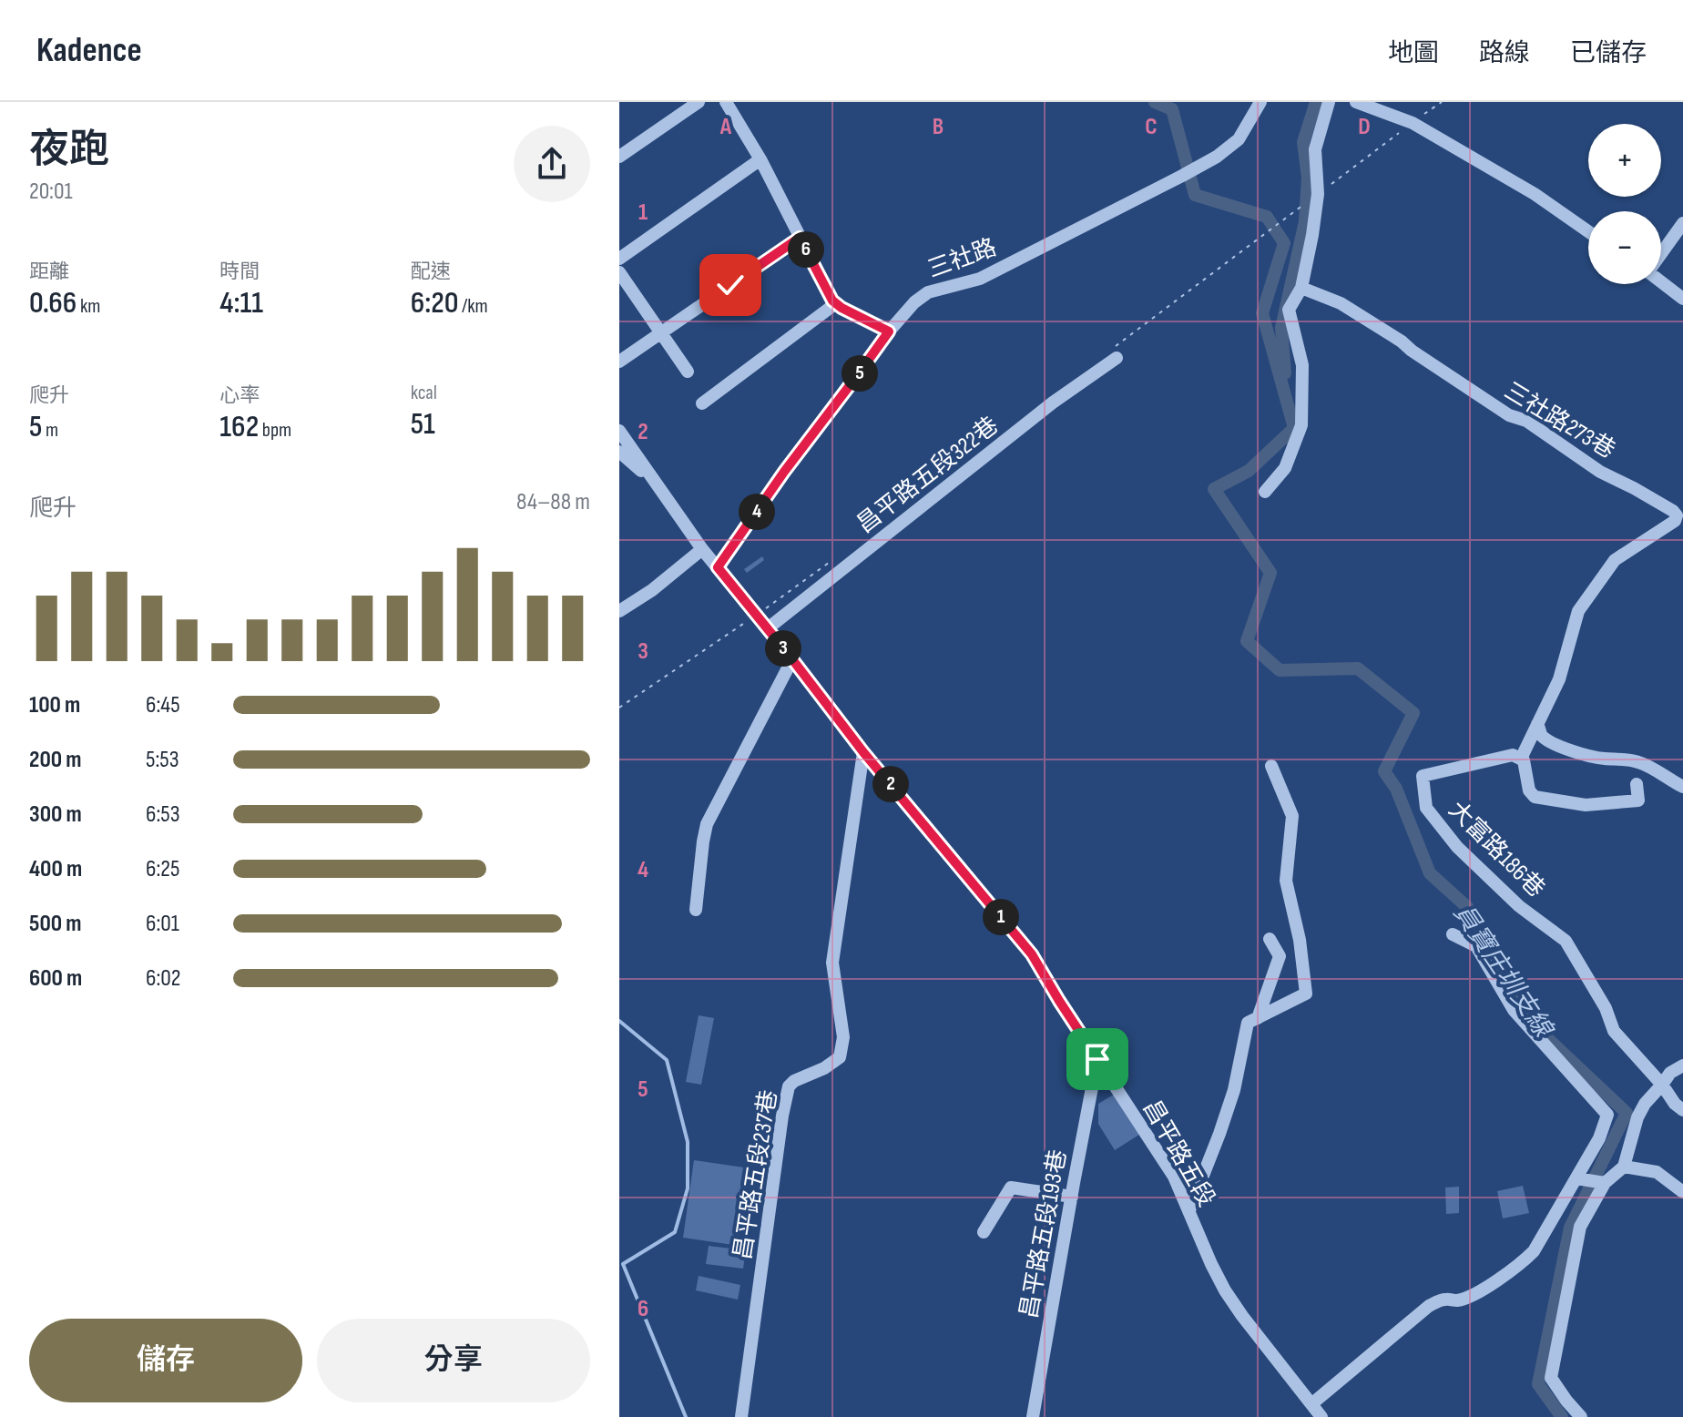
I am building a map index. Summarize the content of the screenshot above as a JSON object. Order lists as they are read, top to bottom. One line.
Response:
{"streets":{"street":["三社路","三社路273巷","昌平路五段322巷","大富路186巷","昌平路五段","昌平路五段237巷","昌平路五段193巷"]},"crossings":[["三社路","昌平路五段"],["昌平路五段322巷","昌平路五段"],["昌平路五段","昌平路五段237巷"],["昌平路五段","昌平路五段193巷"]],"water":["員寶庄圳支線"],"page":{"header":"Kadence","nav":["地圖","路線","已儲存"],"heading":["夜跑","20:01"],"map_buttons":["+","−"],"stats":[["距離","0.66 km"],["時間","4:11"],["配速","6:20 /km"],["爬升","5 m"],["心率","162 bpm"],["kcal","51"]],"pins":["6","5","4","3","2","1"],"chart":["爬升","84–88 m"],"list":[{"name":"100 m","note":"6:45"},{"name":"200 m","note":"5:53"},{"name":"300 m","note":"6:53"},{"name":"400 m","note":"6:25"},{"name":"500 m","note":"6:01"},{"name":"600 m","note":"6:02"}],"buttons":["儲存","分享"]},"grid":{"columns":["A","B","C","D"],"rows":["1","2","3","4","5","6"]}}
